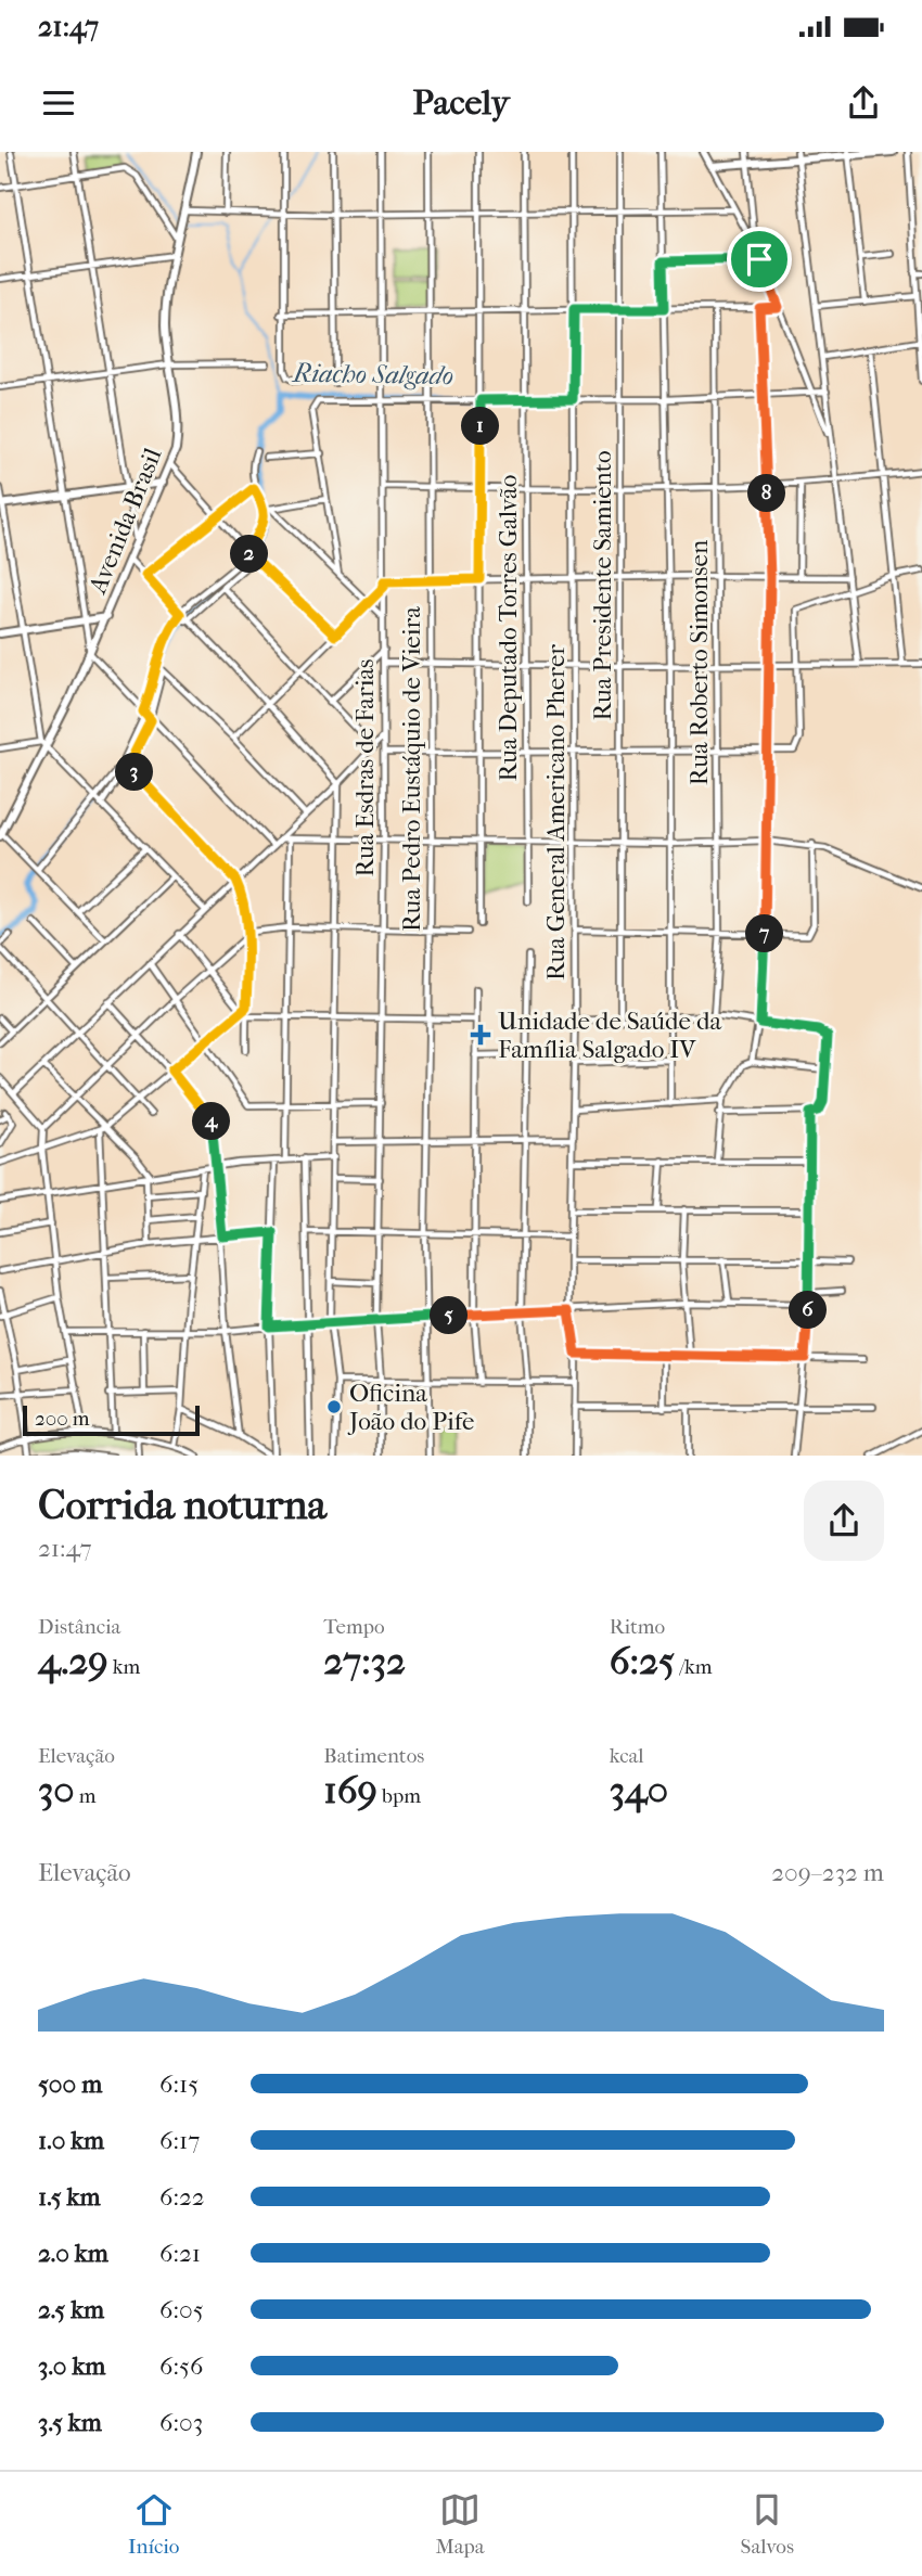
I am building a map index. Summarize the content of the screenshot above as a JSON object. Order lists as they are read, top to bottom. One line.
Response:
{"streets":{"street":["Avenida Brasil","Rua Presidente Samiento","Rua Deputado Torres Galvão","Rua Roberto Simonsen","Rua Esdras de Farias","Rua Pedro Eustáquio de Vieira","Rua General Americano Pherer"]},"water":["Riacho Salgado"],"places":{"health":["Unidade de Saúde da Família Salgado IV"],"other":["Oficina João do Pife"]},"scale_bar":"200 m","page":{"status":"21:47","header":"Pacely","pins":["1","8","2","3","7","4","6","5"],"scale":"200 m","heading":["Corrida noturna","21:47"],"stats":[["Distância","4.29 km"],["Tempo","27:32"],["Ritmo","6:25 /km"],["Elevação","30 m"],["Batimentos","169 bpm"],["kcal","340"]],"chart":["Elevação","209–232 m"],"list":[{"name":"500 m","note":"6:15"},{"name":"1.0 km","note":"6:17"},{"name":"1.5 km","note":"6:22"},{"name":"2.0 km","note":"6:21"},{"name":"2.5 km","note":"6:05"},{"name":"3.0 km","note":"6:56"},{"name":"3.5 km","note":"6:03"}],"tabs":["Início","Mapa","Salvos"]}}
